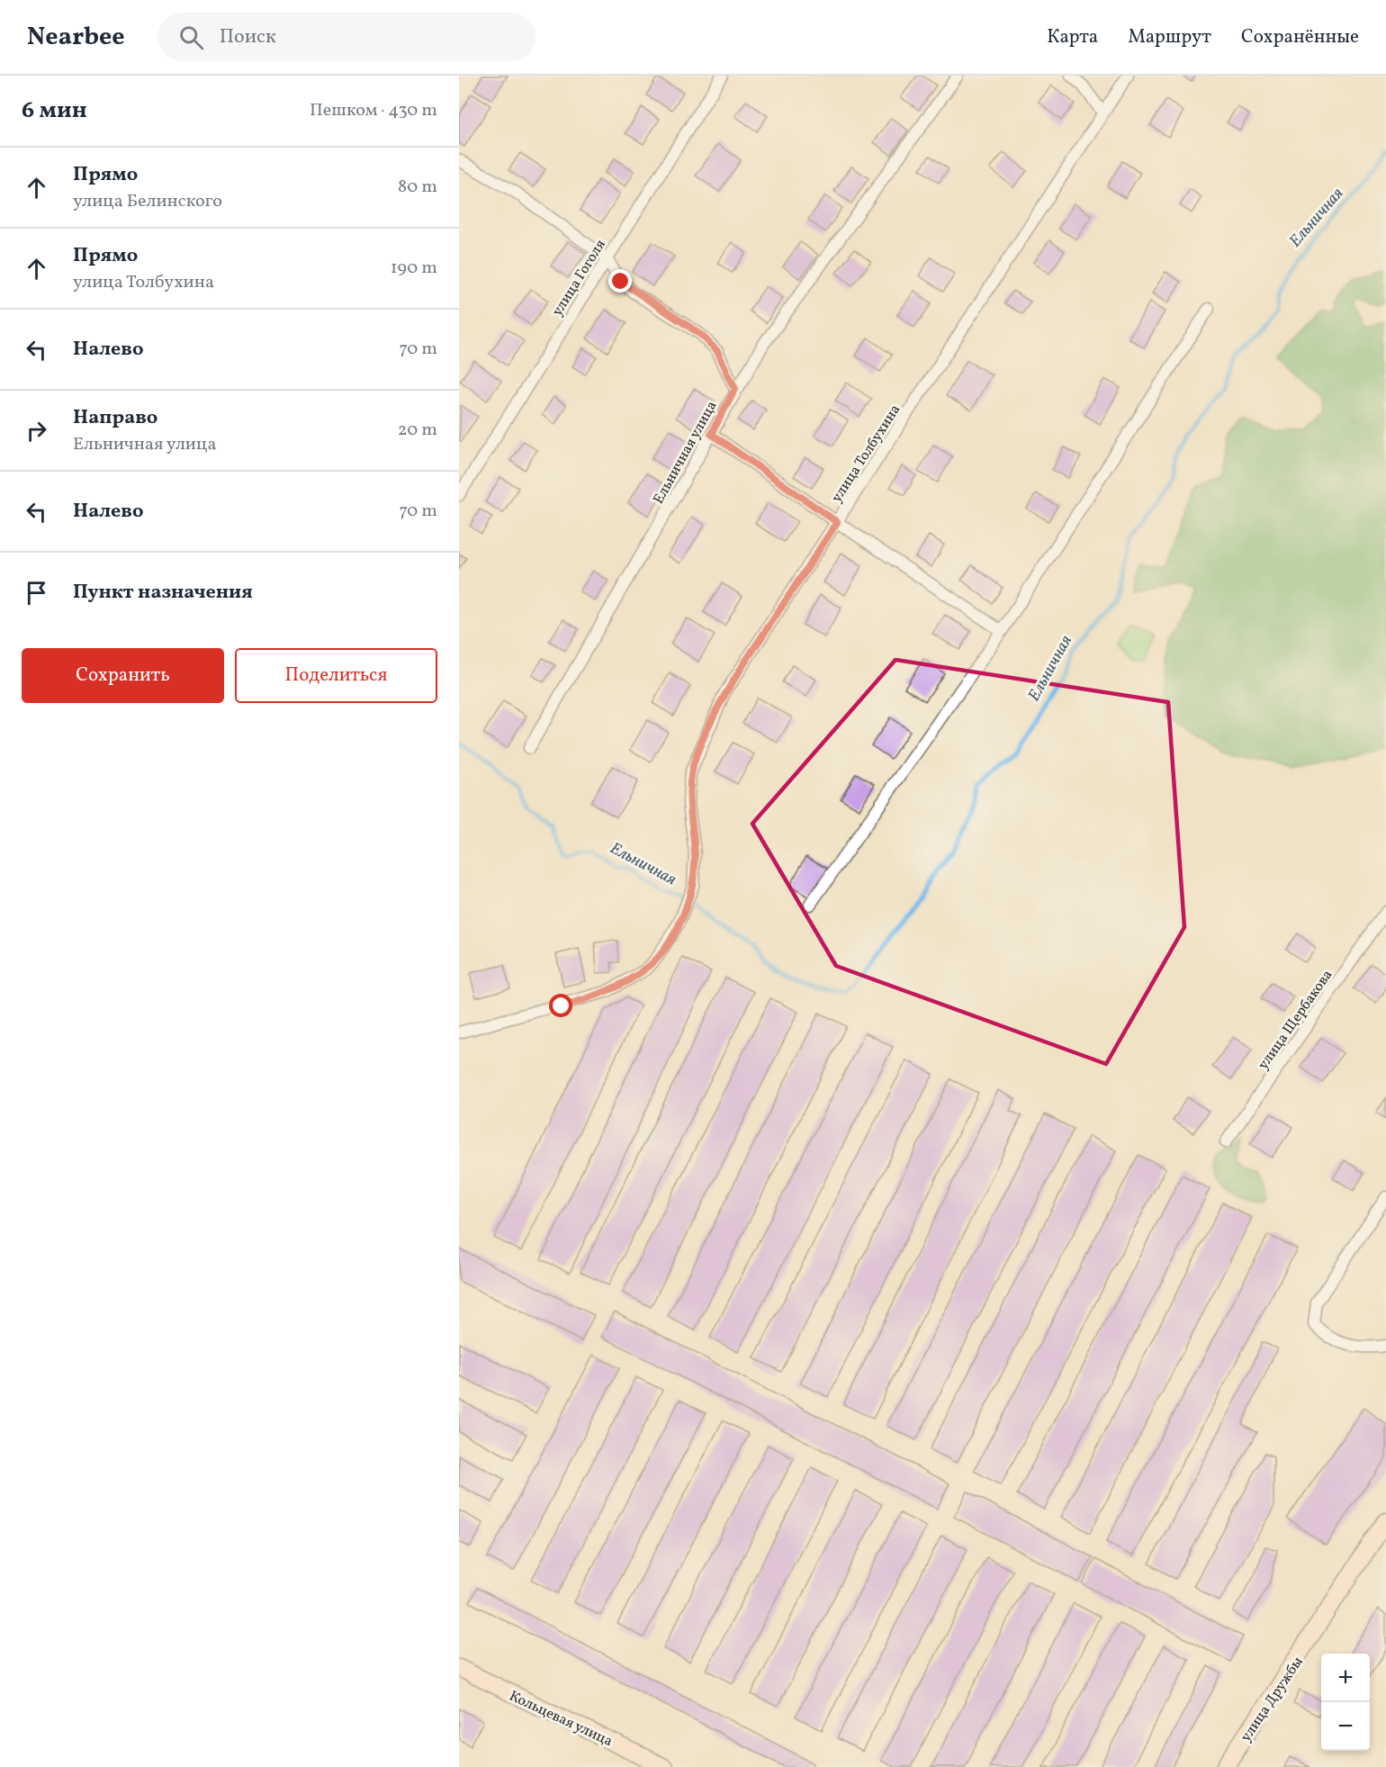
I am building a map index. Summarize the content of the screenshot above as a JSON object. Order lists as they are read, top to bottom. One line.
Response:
{"streets":{"street":["улица Гоголя","Ельничная улица","улица Толбухина","улица Щербакова","улица Дружбы","Кольцевая улица"]},"water":["Ельничная"],"page":{"header":"Nearbee","search":"Поиск","nav":["Карта","Маршрут","Сохранённые"],"heading":["6 мин","Пешком · 430 m"],"list":[["Прямо","улица Белинского","80 m"],["Прямо","улица Толбухина","190 m"],["Налево","70 m"],["Направо","Ельничная улица","20 m"],["Налево","70 m"],"Пункт назначения"],"buttons":["Сохранить","Поделиться"],"map_buttons":["+","−"]}}
